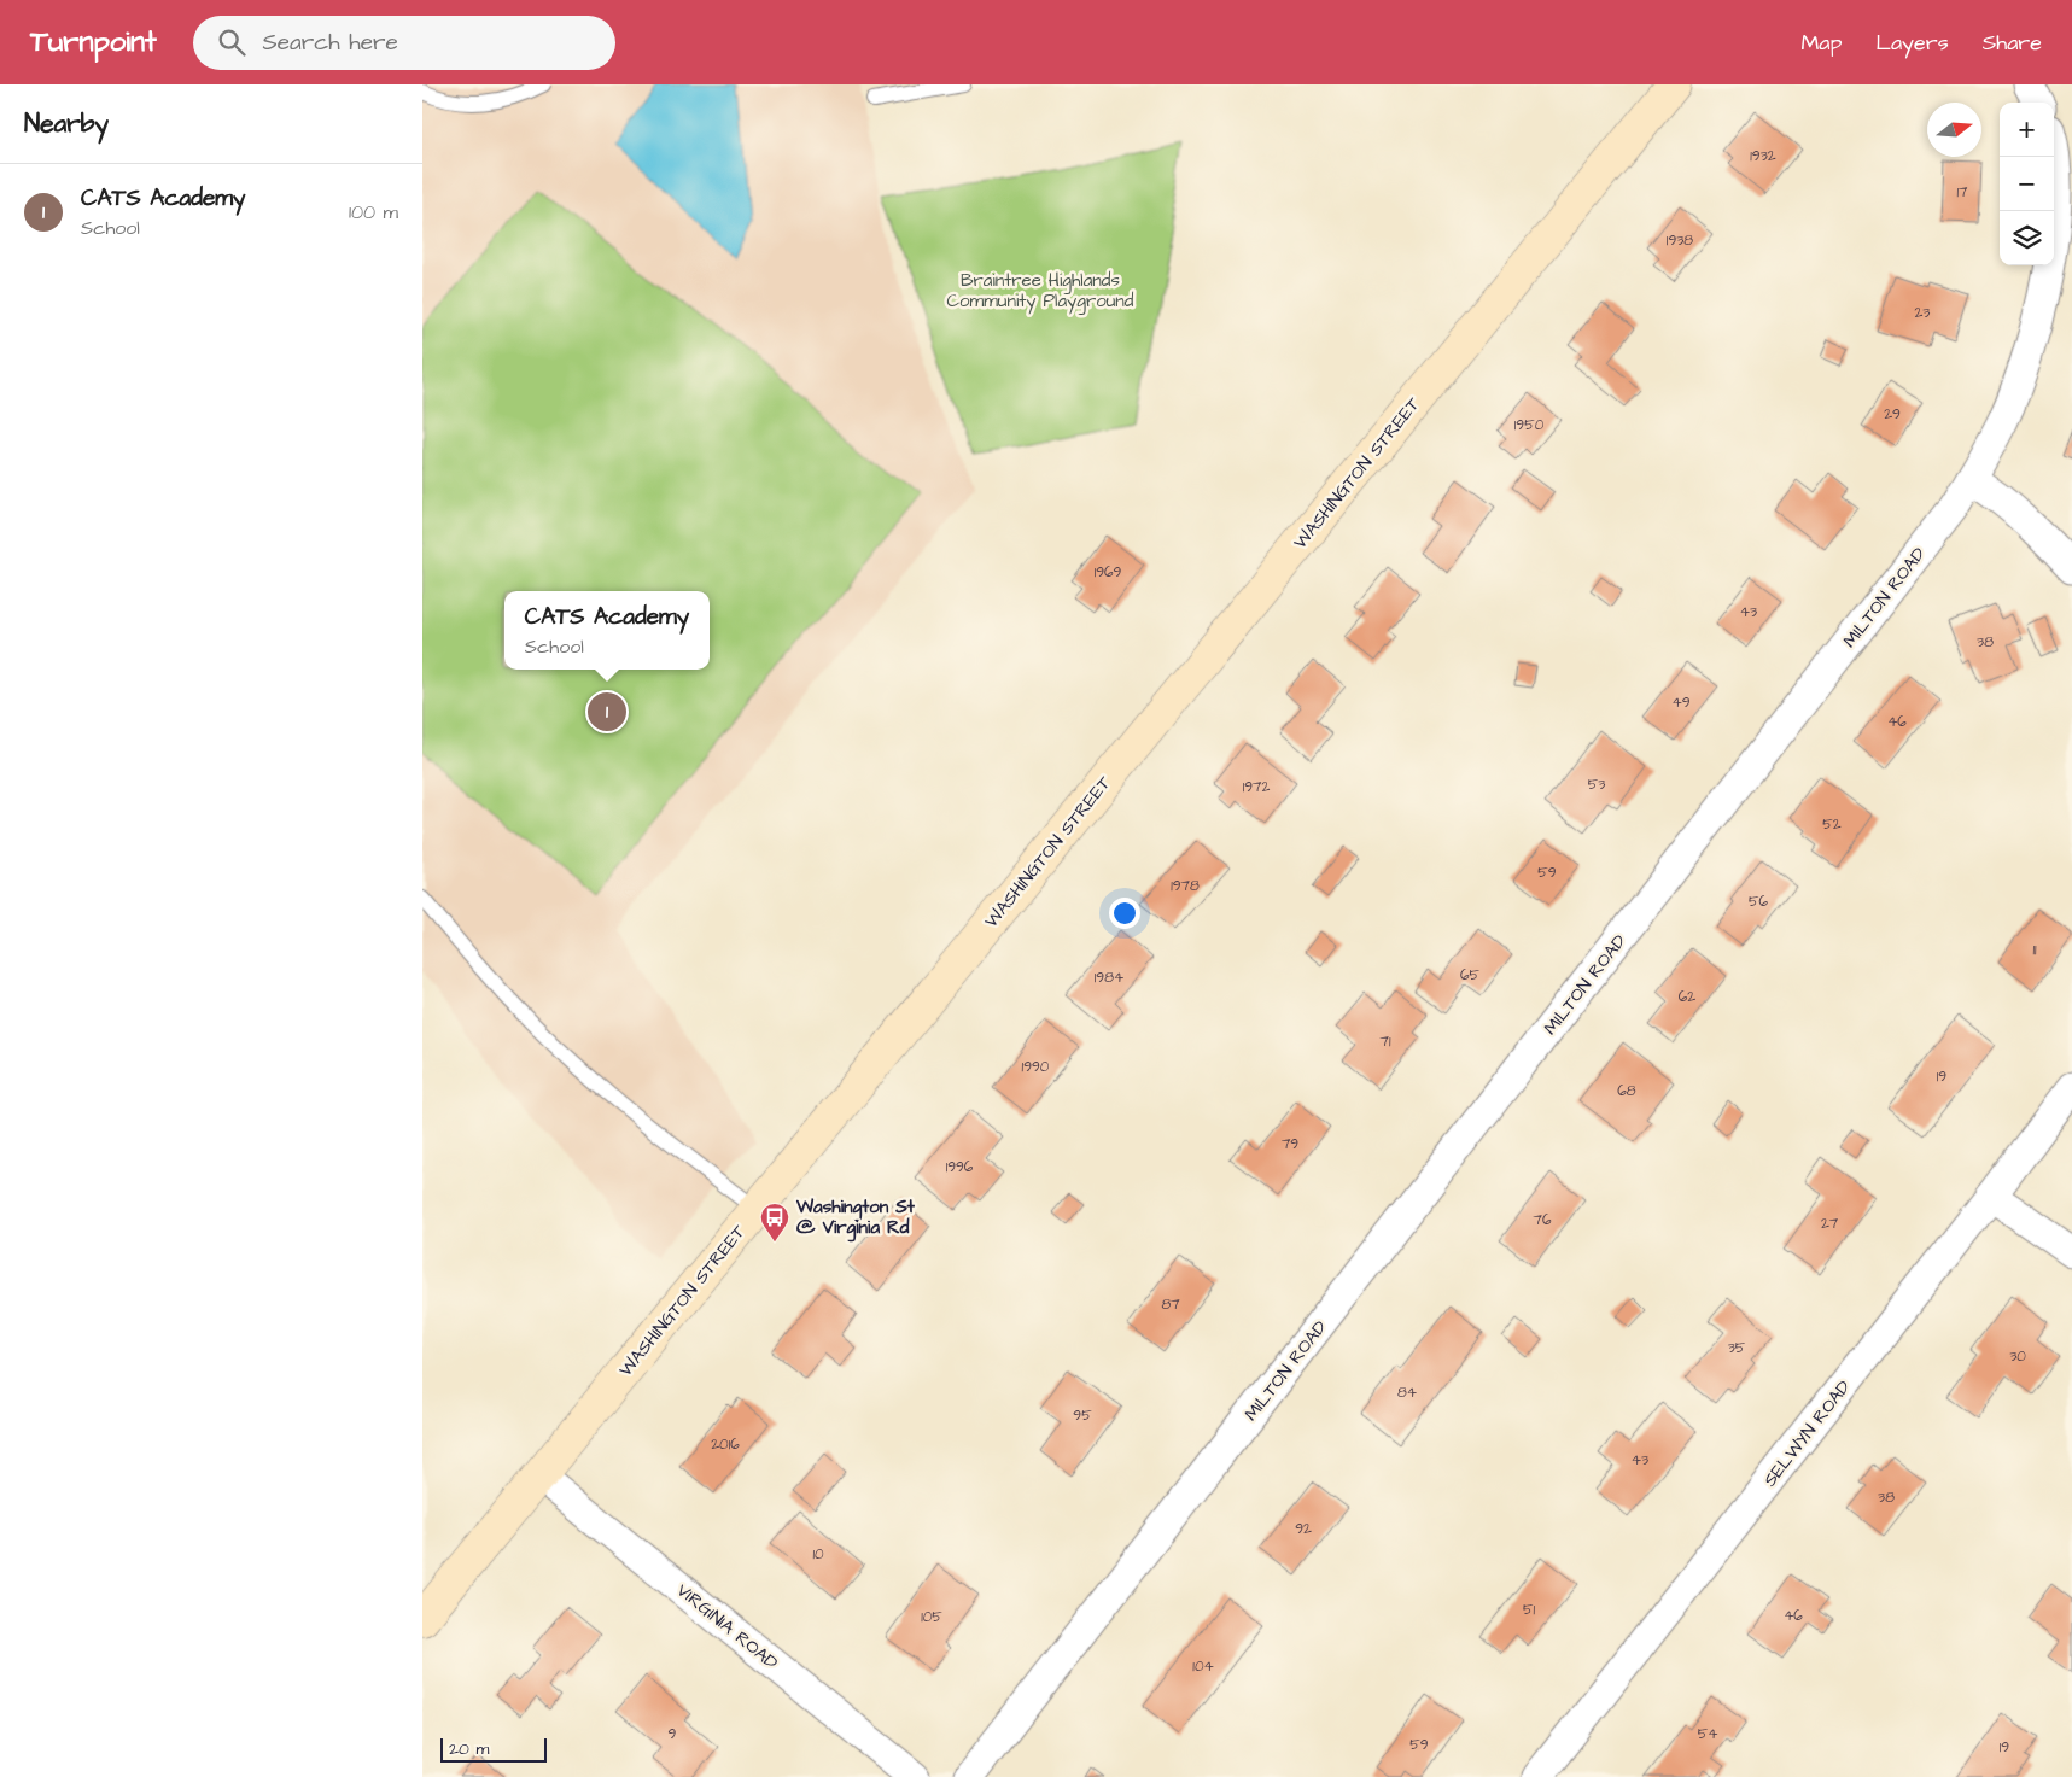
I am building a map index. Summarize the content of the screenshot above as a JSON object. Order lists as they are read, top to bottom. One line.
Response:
{"streets":{"main road":["WASHINGTON STREET"],"street":["MILTON ROAD","SELWYN ROAD","VIRGINIA ROAD"]},"crossings":[["WASHINGTON STREET","VIRGINIA ROAD"]],"parks":["Braintree Highlands Community Playground"],"places":{"bus stop":["Washington St @ Virginia Rd"]},"house_numbers":["1932","17","1938","23","29","1950","1969","43","38","49","46","53","1972","52","59","1978","56","11","65","1984","62","71","1990","19","68","79","1996","76","27","87","35","30","84","95","2016","43","38","92","10","51","46","105","104","9","54","59","19"],"scale_bar":"20 m","north":"right","page":{"header":"Turnpoint","search":"Search here","nav":["Map","Layers","Share"],"heading":"Nearby","map_buttons":["+","−"],"list":[{"mark":"1","name":"CATS Academy","note":"School","value":"100 m"}],"popup":["CATS Academy","School"],"pins":"1","scale":"20 m"}}
